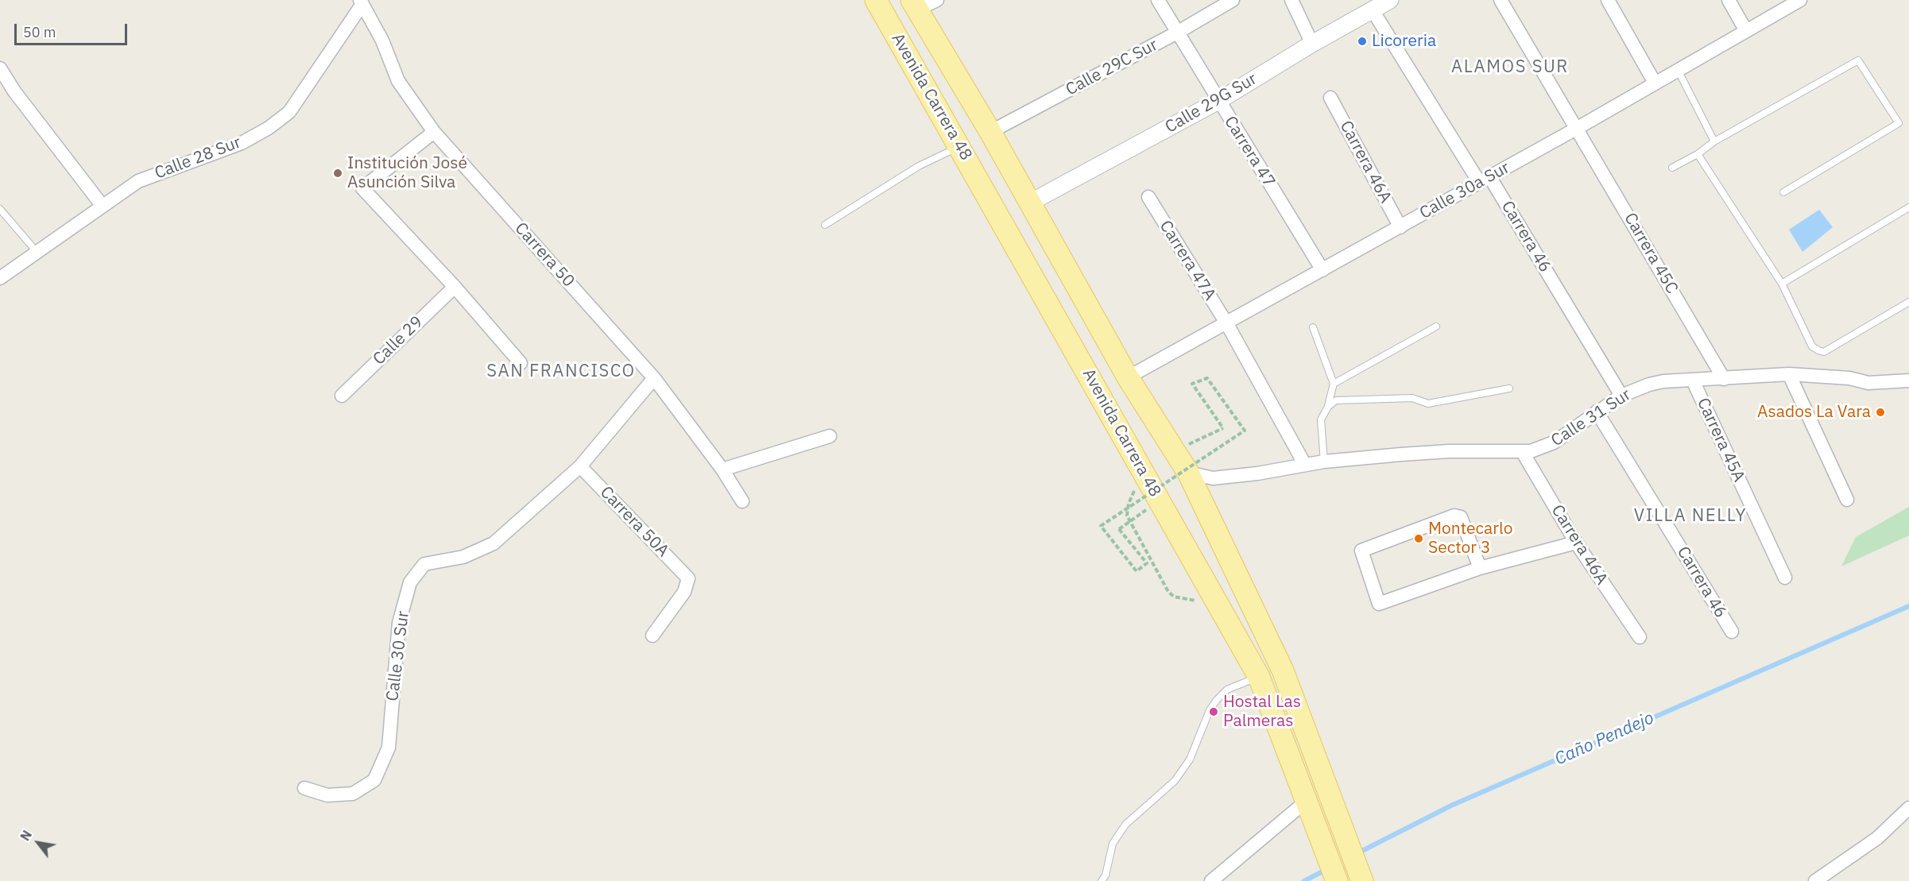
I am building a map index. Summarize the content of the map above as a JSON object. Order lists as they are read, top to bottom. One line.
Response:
{"streets":{"main road":["Avenida Carrera 48"],"street":["Calle 29C Sur","Calle 29G Sur","Carrera 47","Calle 28 Sur","Carrera 46A","Calle 30a Sur","Carrera 46","Carrera 45C","Carrera 50","Carrera 47A","Calle 29","Calle 31 Sur","Carrera 45A","Carrera 50A","Calle 30 Sur"]},"crossings":[["Calle 29C Sur","Avenida Carrera 48"],["Calle 29C Sur","Carrera 47"],["Avenida Carrera 48","Calle 29G Sur"],["Avenida Carrera 48","Calle 30a Sur"],["Avenida Carrera 48","Calle 31 Sur"],["Calle 29G Sur","Carrera 47"],["Calle 29G Sur","Carrera 46"],["Carrera 47","Calle 30a Sur"],["Calle 28 Sur","Carrera 50"],["Carrera 46A","Calle 30a Sur"],["Carrera 46A","Calle 31 Sur"],["Calle 30a Sur","Carrera 46"],["Calle 30a Sur","Carrera 45C"],["Calle 30a Sur","Carrera 47A"],["Carrera 46","Calle 31 Sur"],["Carrera 45C","Calle 31 Sur"],["Carrera 50","Calle 30 Sur"],["Carrera 47A","Calle 31 Sur"],["Calle 31 Sur","Carrera 45A"],["Carrera 50A","Calle 30 Sur"]],"districts":["ALAMOS SUR","SAN FRANCISCO","VILLA NELLY"],"water":["Caño Pendejo"],"places":["Licoreria","Institución José Asunción Silva","Asados La Vara","Montecarlo Sector 3","Hostal Las Palmeras"],"scale_bar":"50 m","north":"top left"}
